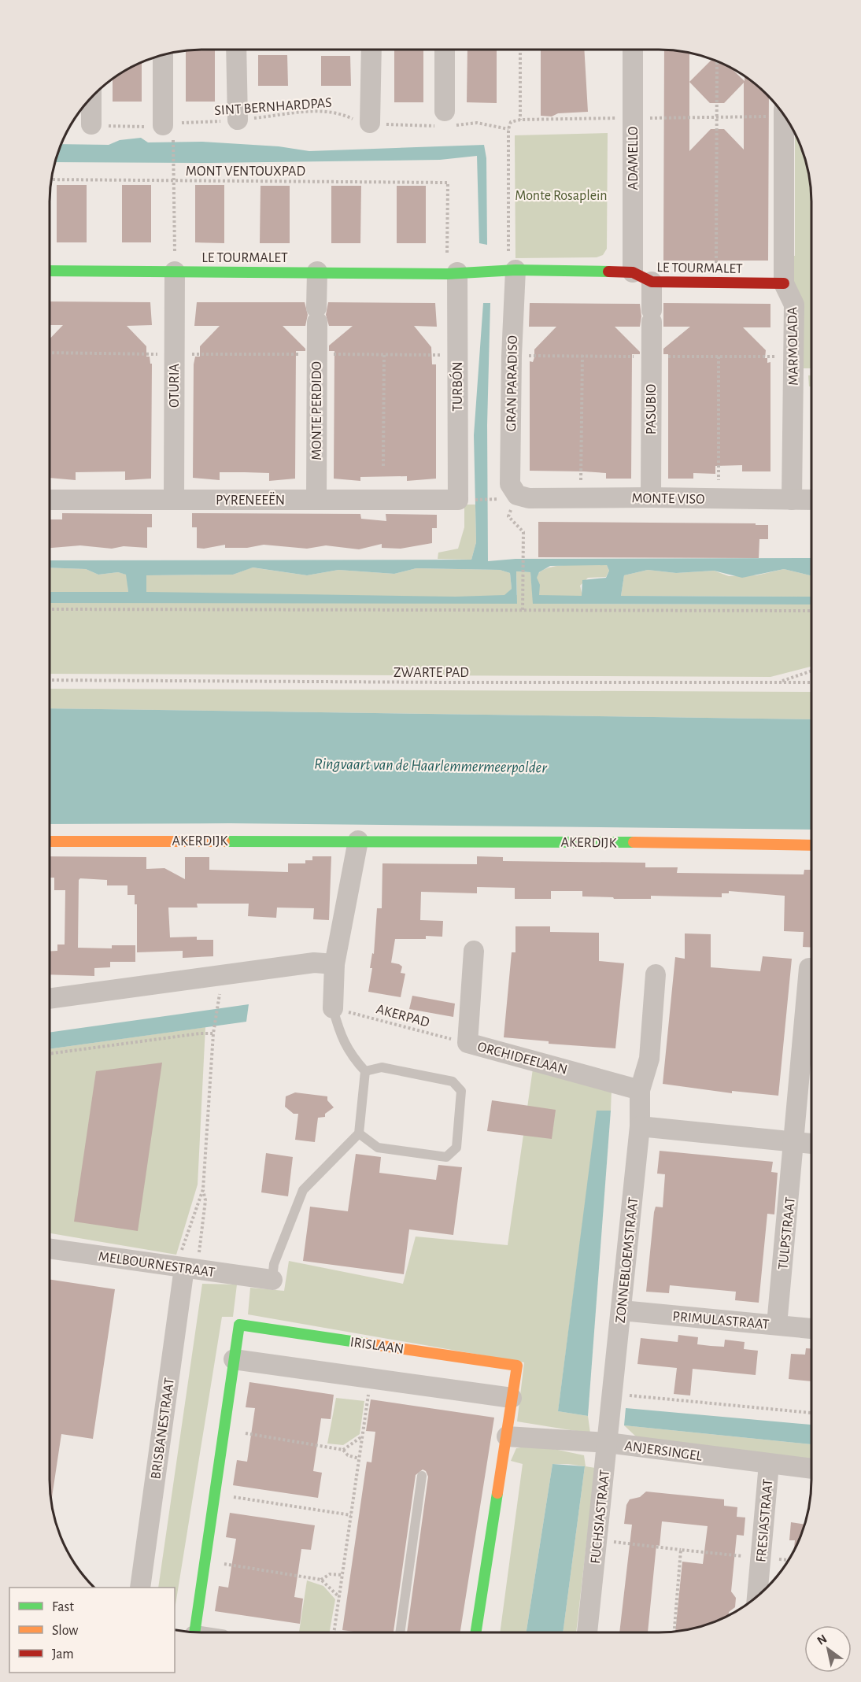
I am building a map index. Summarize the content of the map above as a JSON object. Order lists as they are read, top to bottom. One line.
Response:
{"streets":{"street":["ADAMELLO","LE TOURMALET","MARMOLADA","GRAN PARADISO","OTURIA","TURBÓN","PASUBIO","MONTE PERDIDO","MONTE VISO","PYRENEEËN","AKERDIJK","ORCHIDEELAAN","TULPSTRAAT","ZONNEBLOEMSTRAAT","MELBOURNESTRAAT","PRIMULASTRAAT","IRISLAAN","BRISBANESTRAAT","ANJERSINGEL","FUCHSIASTRAAT","FRESIASTRAAT"],"path":["SINT BERNHARDPAS","MONT VENTOUXPAD","ZWARTE PAD","AKERPAD"]},"crossings":[["ADAMELLO","LE TOURMALET"],["MONT VENTOUXPAD","LE TOURMALET"],["MONT VENTOUXPAD","TURBÓN"],["LE TOURMALET","MARMOLADA"],["LE TOURMALET","GRAN PARADISO"],["LE TOURMALET","OTURIA"],["LE TOURMALET","TURBÓN"],["LE TOURMALET","PASUBIO"],["LE TOURMALET","MONTE PERDIDO"],["MARMOLADA","MONTE VISO"],["GRAN PARADISO","MONTE VISO"],["OTURIA","PYRENEEËN"],["TURBÓN","PYRENEEËN"],["PASUBIO","MONTE VISO"],["MONTE PERDIDO","PYRENEEËN"],["AKERPAD","ORCHIDEELAAN"],["TULPSTRAAT","PRIMULASTRAAT"],["ZONNEBLOEMSTRAAT","PRIMULASTRAAT"],["ZONNEBLOEMSTRAAT","FUCHSIASTRAAT"],["MELBOURNESTRAAT","BRISBANESTRAAT"],["IRISLAAN","ANJERSINGEL"],["ANJERSINGEL","FUCHSIASTRAAT"],["ANJERSINGEL","FRESIASTRAAT"]],"water":["Ringvaart van de Haarlemmermeerpolder"],"parks":["Monte Rosaplein"],"legend":["Fast","Slow","Jam"],"north":"top left"}
